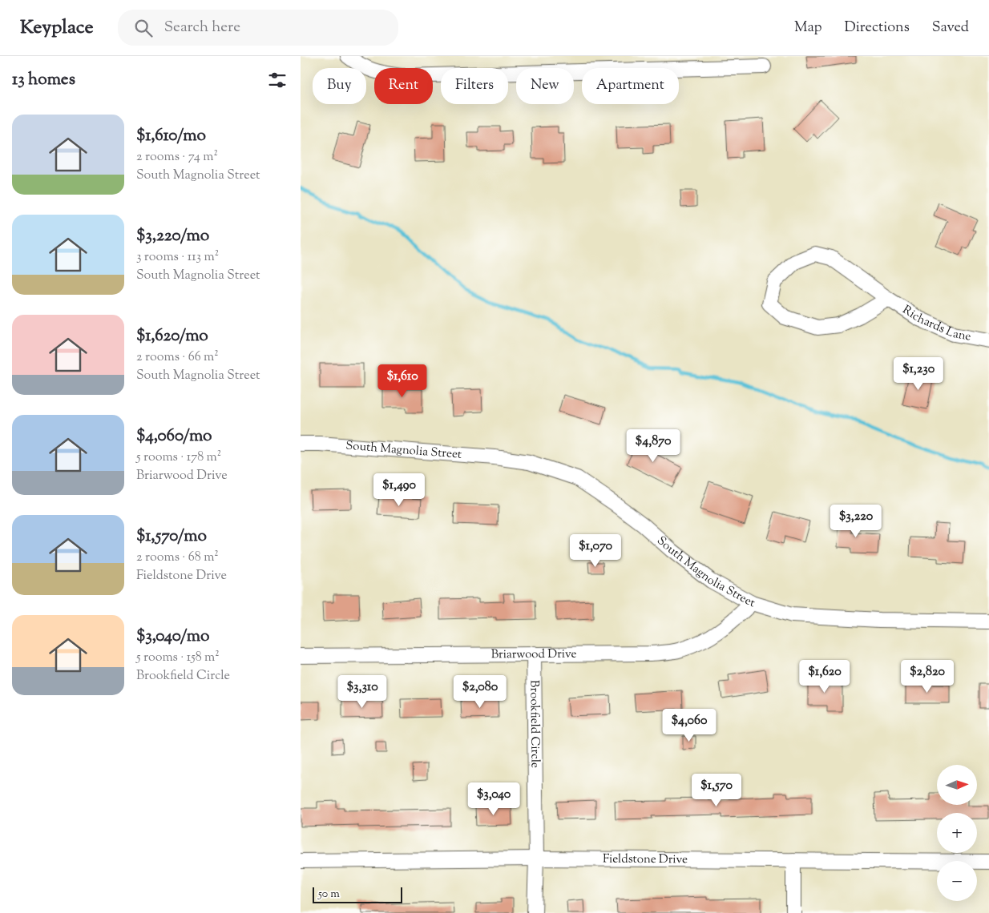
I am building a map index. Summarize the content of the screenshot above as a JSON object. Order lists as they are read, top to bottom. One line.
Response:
{"streets":{"street":["Richards Lane","South Magnolia Street","Briarwood Drive","Brookfield Circle","Fieldstone Drive"]},"crossings":[["South Magnolia Street","Briarwood Drive"],["Briarwood Drive","Brookfield Circle"],["Brookfield Circle","Fieldstone Drive"]],"scale_bar":"50 m","north":"right","page":{"header":"Keyplace","search":"Search here","nav":["Map","Directions","Saved"],"heading":"13 homes","chip":["Buy","Rent","Filters","New","Apartment"],"list":[{"name":"$1,610/mo","note":"2 rooms · 74 m² · South Magnolia Street"},{"name":"$3,220/mo","note":"3 rooms · 113 m² · South Magnolia Street"},{"name":"$1,620/mo","note":"2 rooms · 66 m² · South Magnolia Street"},{"name":"$4,060/mo","note":"5 rooms · 178 m² · Briarwood Drive"},{"name":"$1,570/mo","note":"2 rooms · 68 m² · Fieldstone Drive"},{"name":"$3,040/mo","note":"5 rooms · 158 m² · Brookfield Circle"}],"price":["$1,230","$1,610","$4,870","$1,490","$3,220","$1,070","$1,620","$2,820","$3,310","$2,080","$4,060","$1,570","$3,040"],"map_buttons":["+","−"],"scale":"50 m"}}
